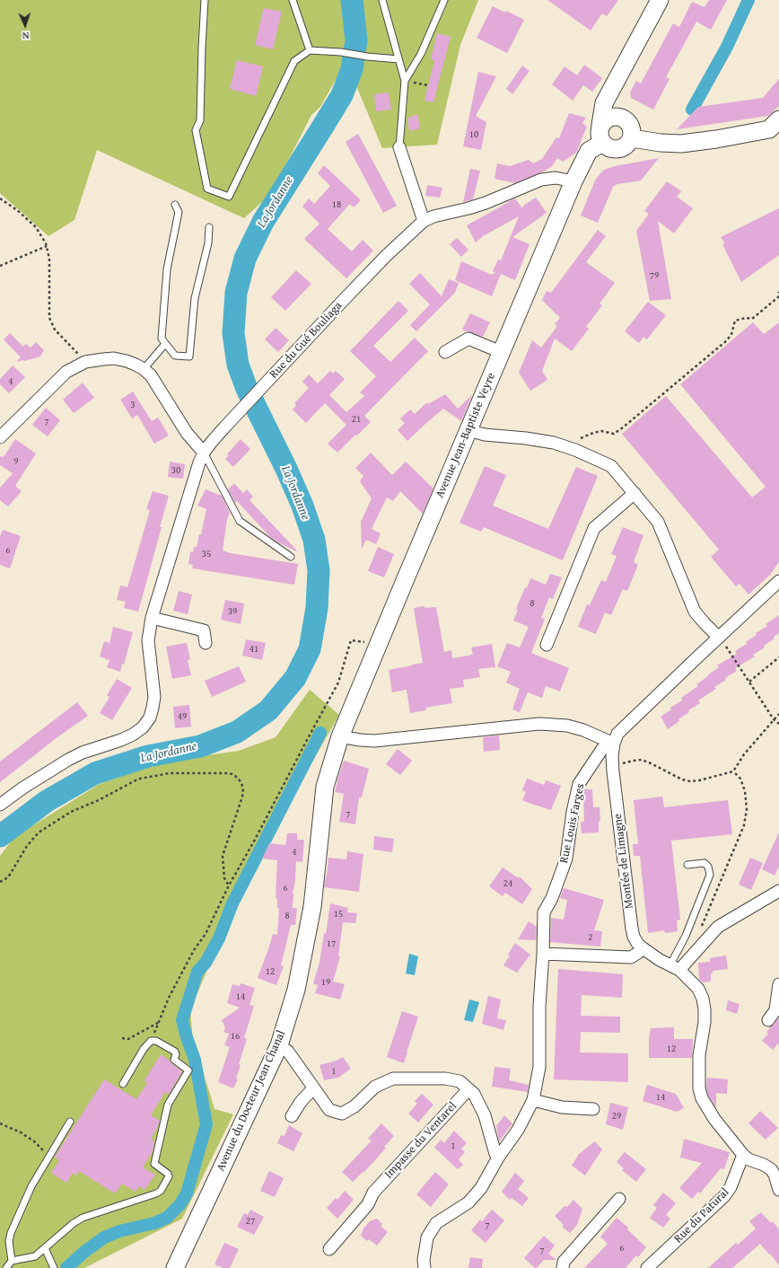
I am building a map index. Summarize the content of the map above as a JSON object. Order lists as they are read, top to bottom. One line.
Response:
{"streets":{"main road":["Avenue Jean-Baptiste Veyre","Avenue du Docteur Jean Chanal"],"street":["Rue du Gué Bouliaga","Rue Louis Farges","Montée de Limagne","Impasse du Ventarel","Rue du Patural"]},"crossings":[["Rue du Gué Bouliaga","Avenue Jean-Baptiste Veyre"],["Avenue Jean-Baptiste Veyre","Avenue du Docteur Jean Chanal"],["Rue Louis Farges","Montée de Limagne"],["Montée de Limagne","Rue du Patural"]],"water":["La Jordanne"],"house_numbers":["10","18","79","4","3","21","7","9","30","6","35","8","39","41","49","7","4","24","6","15","8","2","17","12","19","14","16","12","1","14","29","1","27","7","6","7"],"north":"bottom"}
